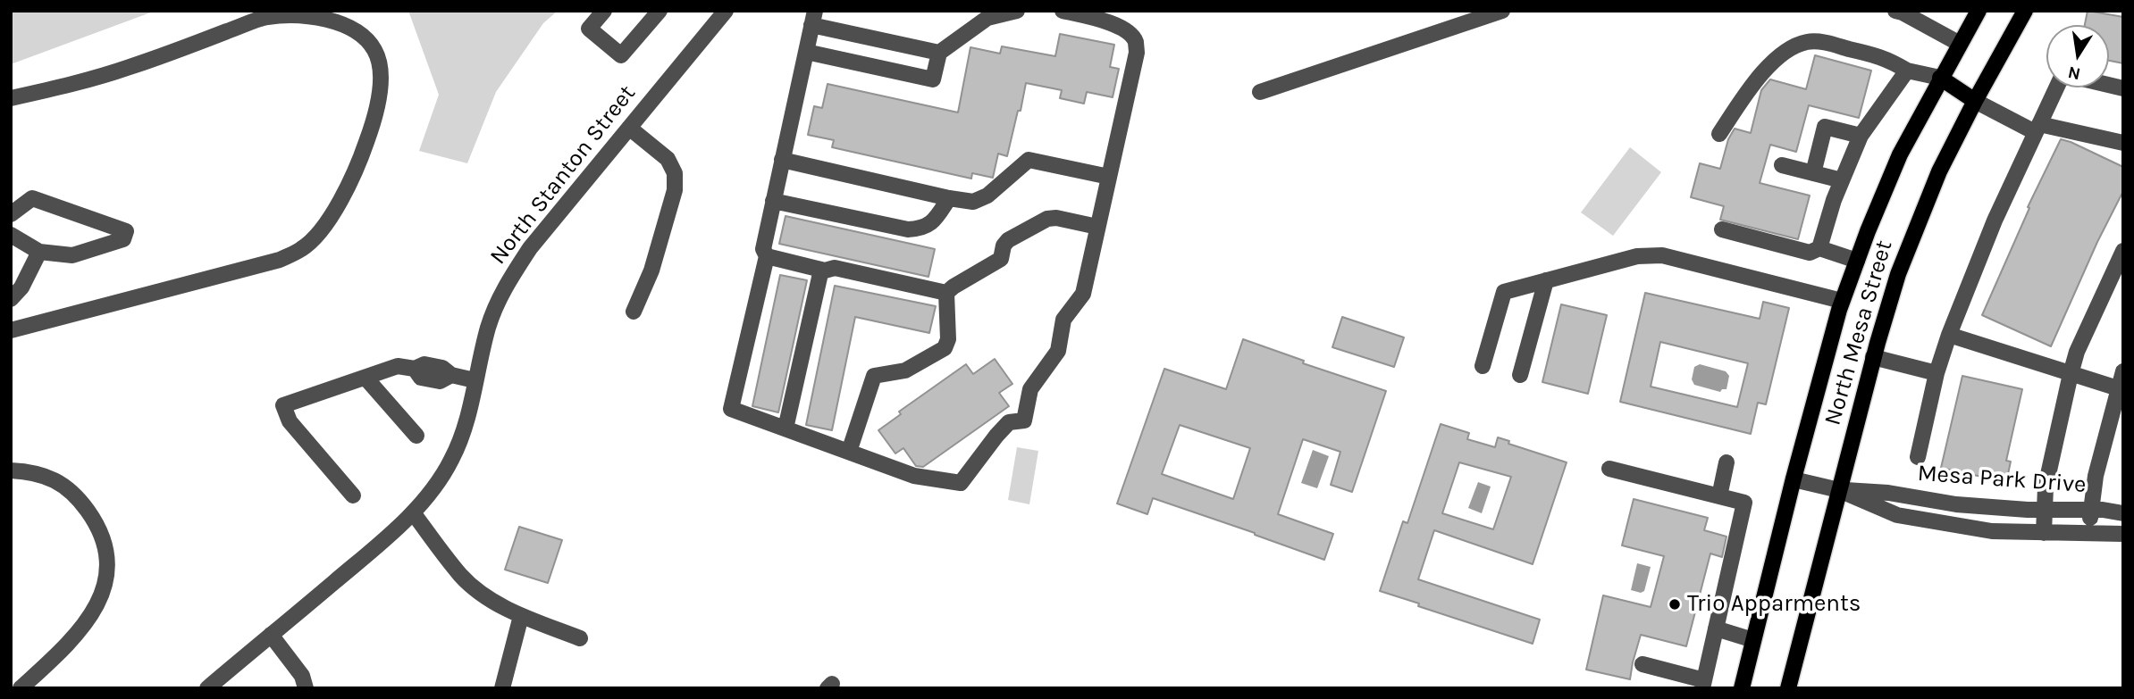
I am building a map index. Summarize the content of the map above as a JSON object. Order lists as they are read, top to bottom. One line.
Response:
{"streets":{"main road":["North Mesa Street"],"street":["North Stanton Street","Mesa Park Drive"]},"crossings":[["North Mesa Street","Mesa Park Drive"]],"places":["Trio Apparments"],"north":"bottom"}
